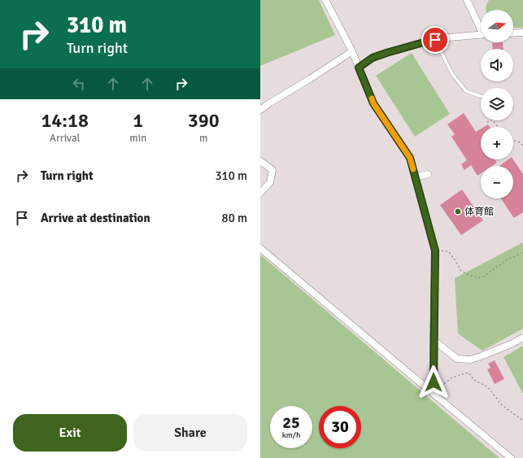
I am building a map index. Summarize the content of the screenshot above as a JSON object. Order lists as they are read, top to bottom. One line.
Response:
{"places":["体育館"],"north":"right","page":{"turn":["310 m","Turn right"],"map_buttons":["+","−"],"eta":["14:18","Arrival","1","min","390","m"],"list":[{"name":"Turn right","value":"310 m"},{"name":"Arrive at destination","value":"80 m"}],"speed":"25 km/h","limit":"30","buttons":["Exit","Share"]}}
